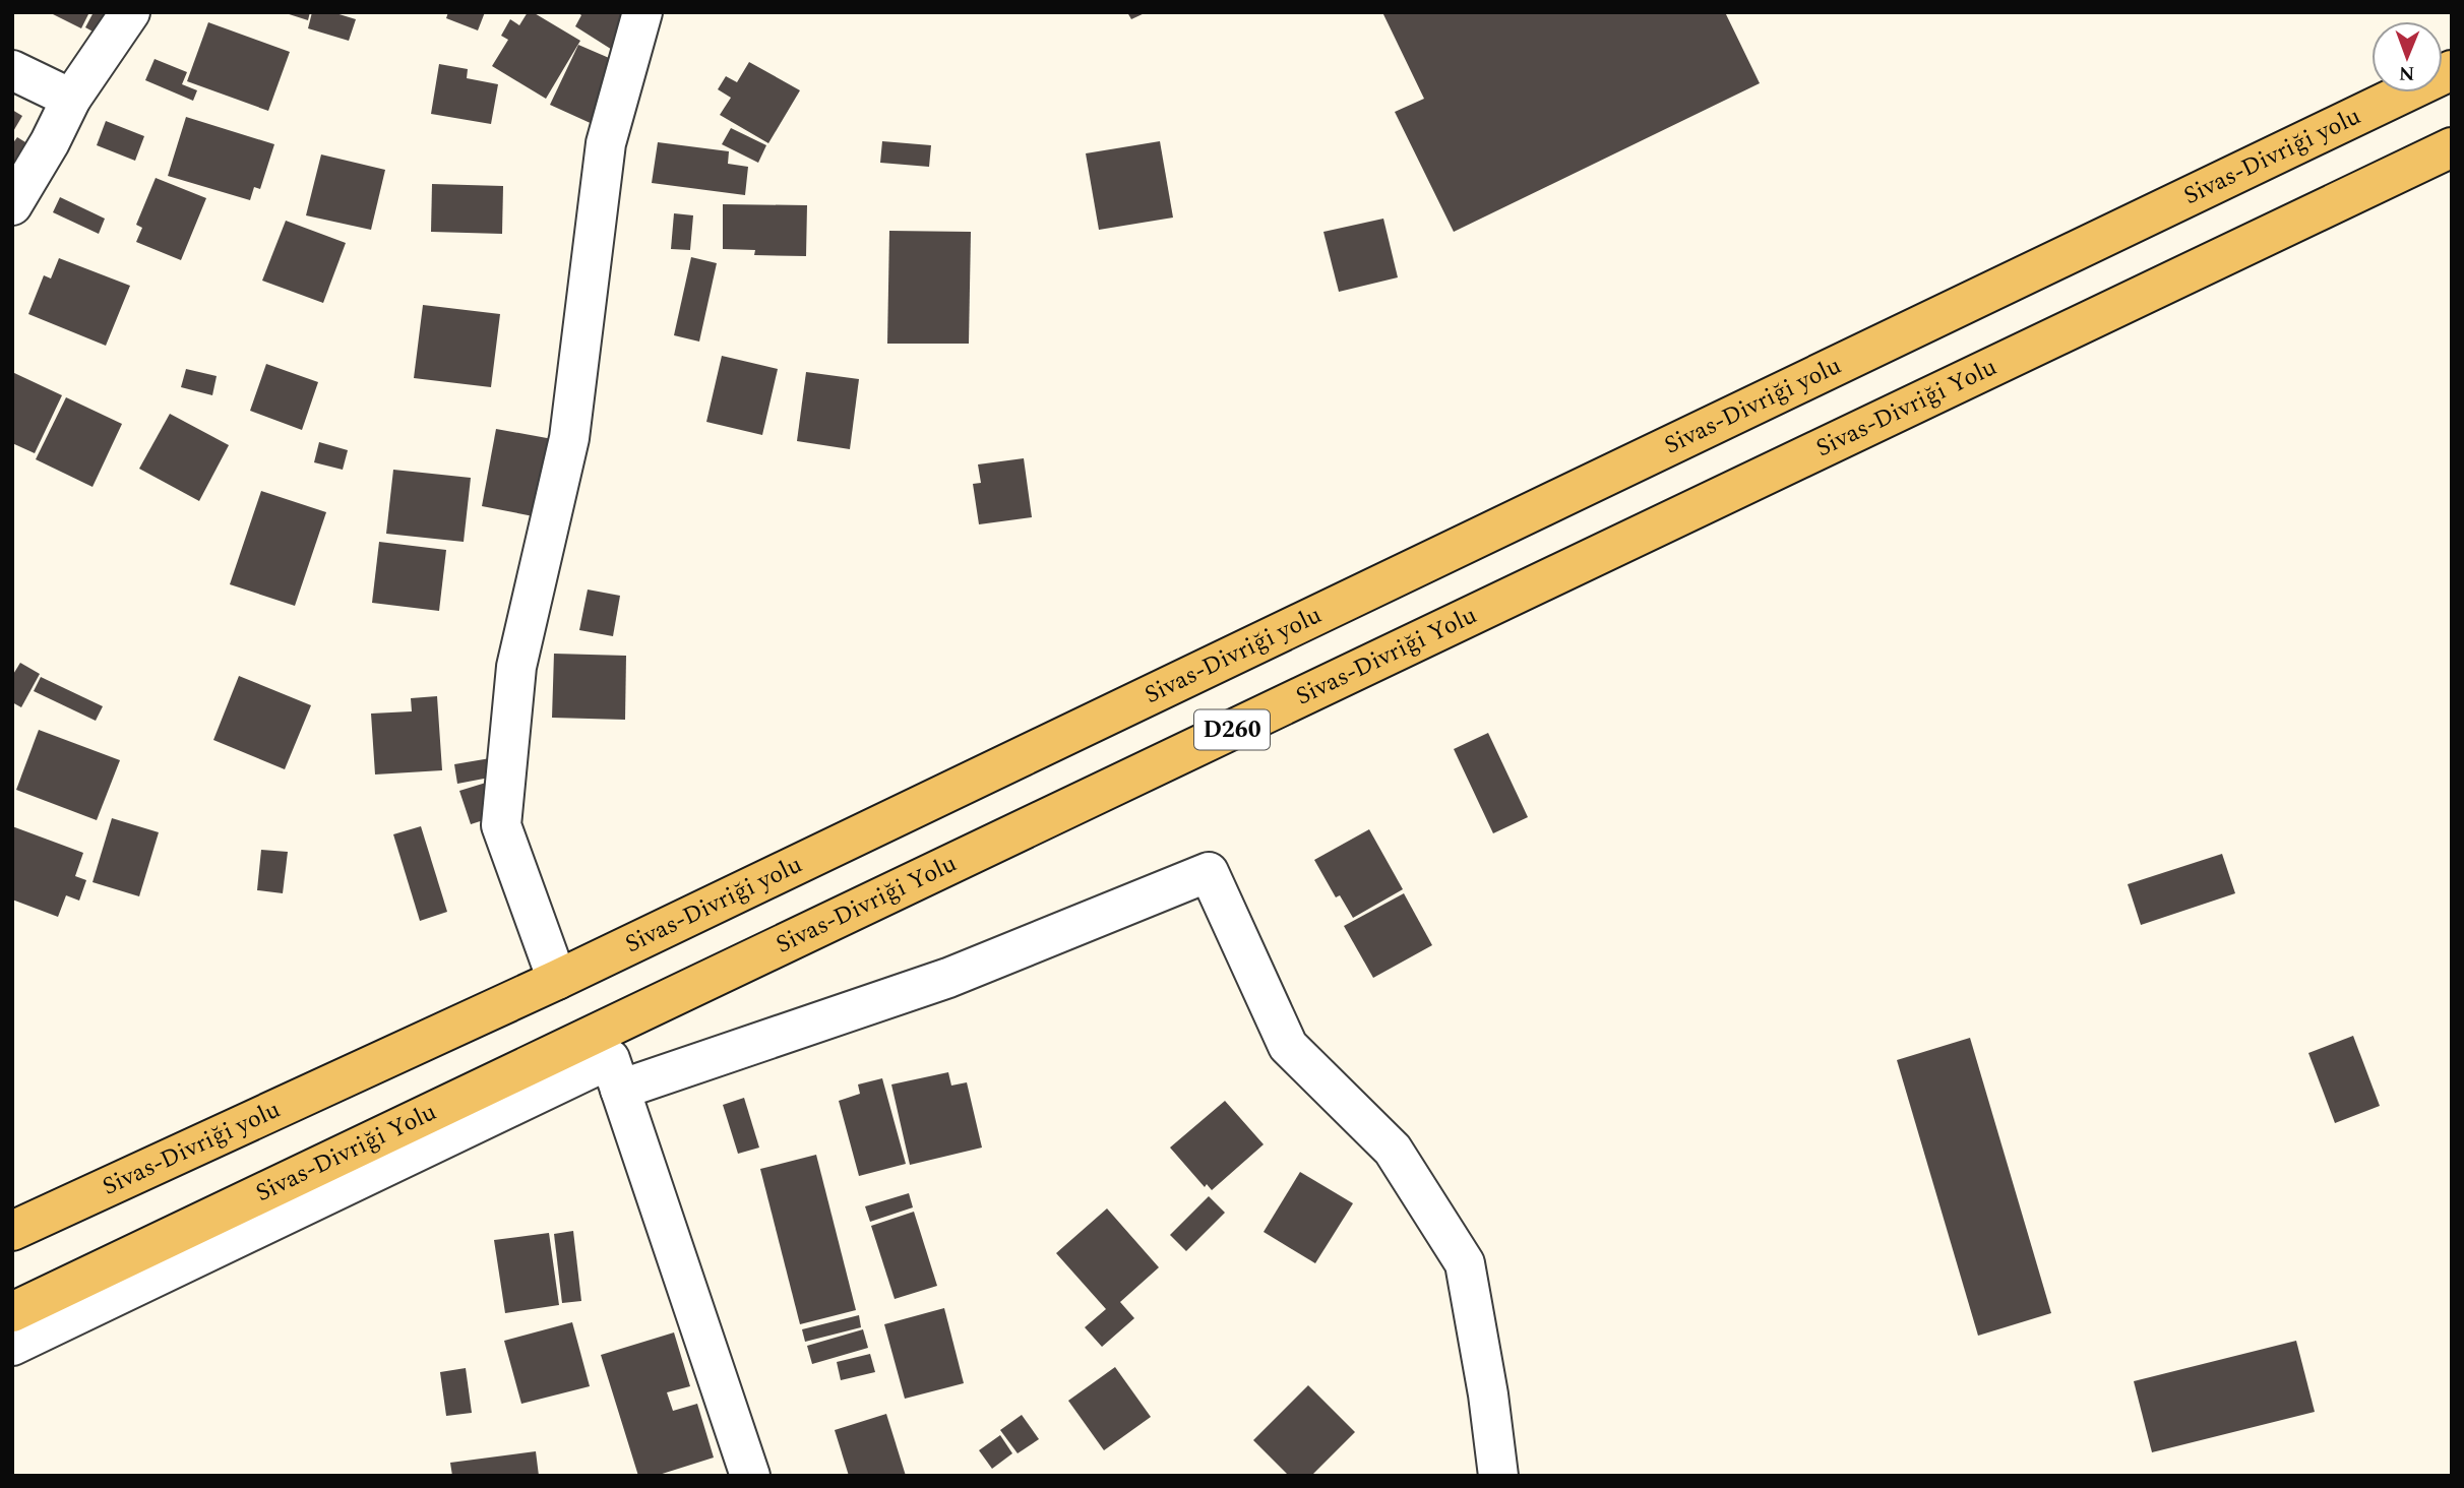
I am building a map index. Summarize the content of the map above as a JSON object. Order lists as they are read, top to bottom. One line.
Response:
{"streets":{"main road":["Sivas-Divriği yolu","Sivas-Divriği Yolu","D260"]},"north":"bottom"}
